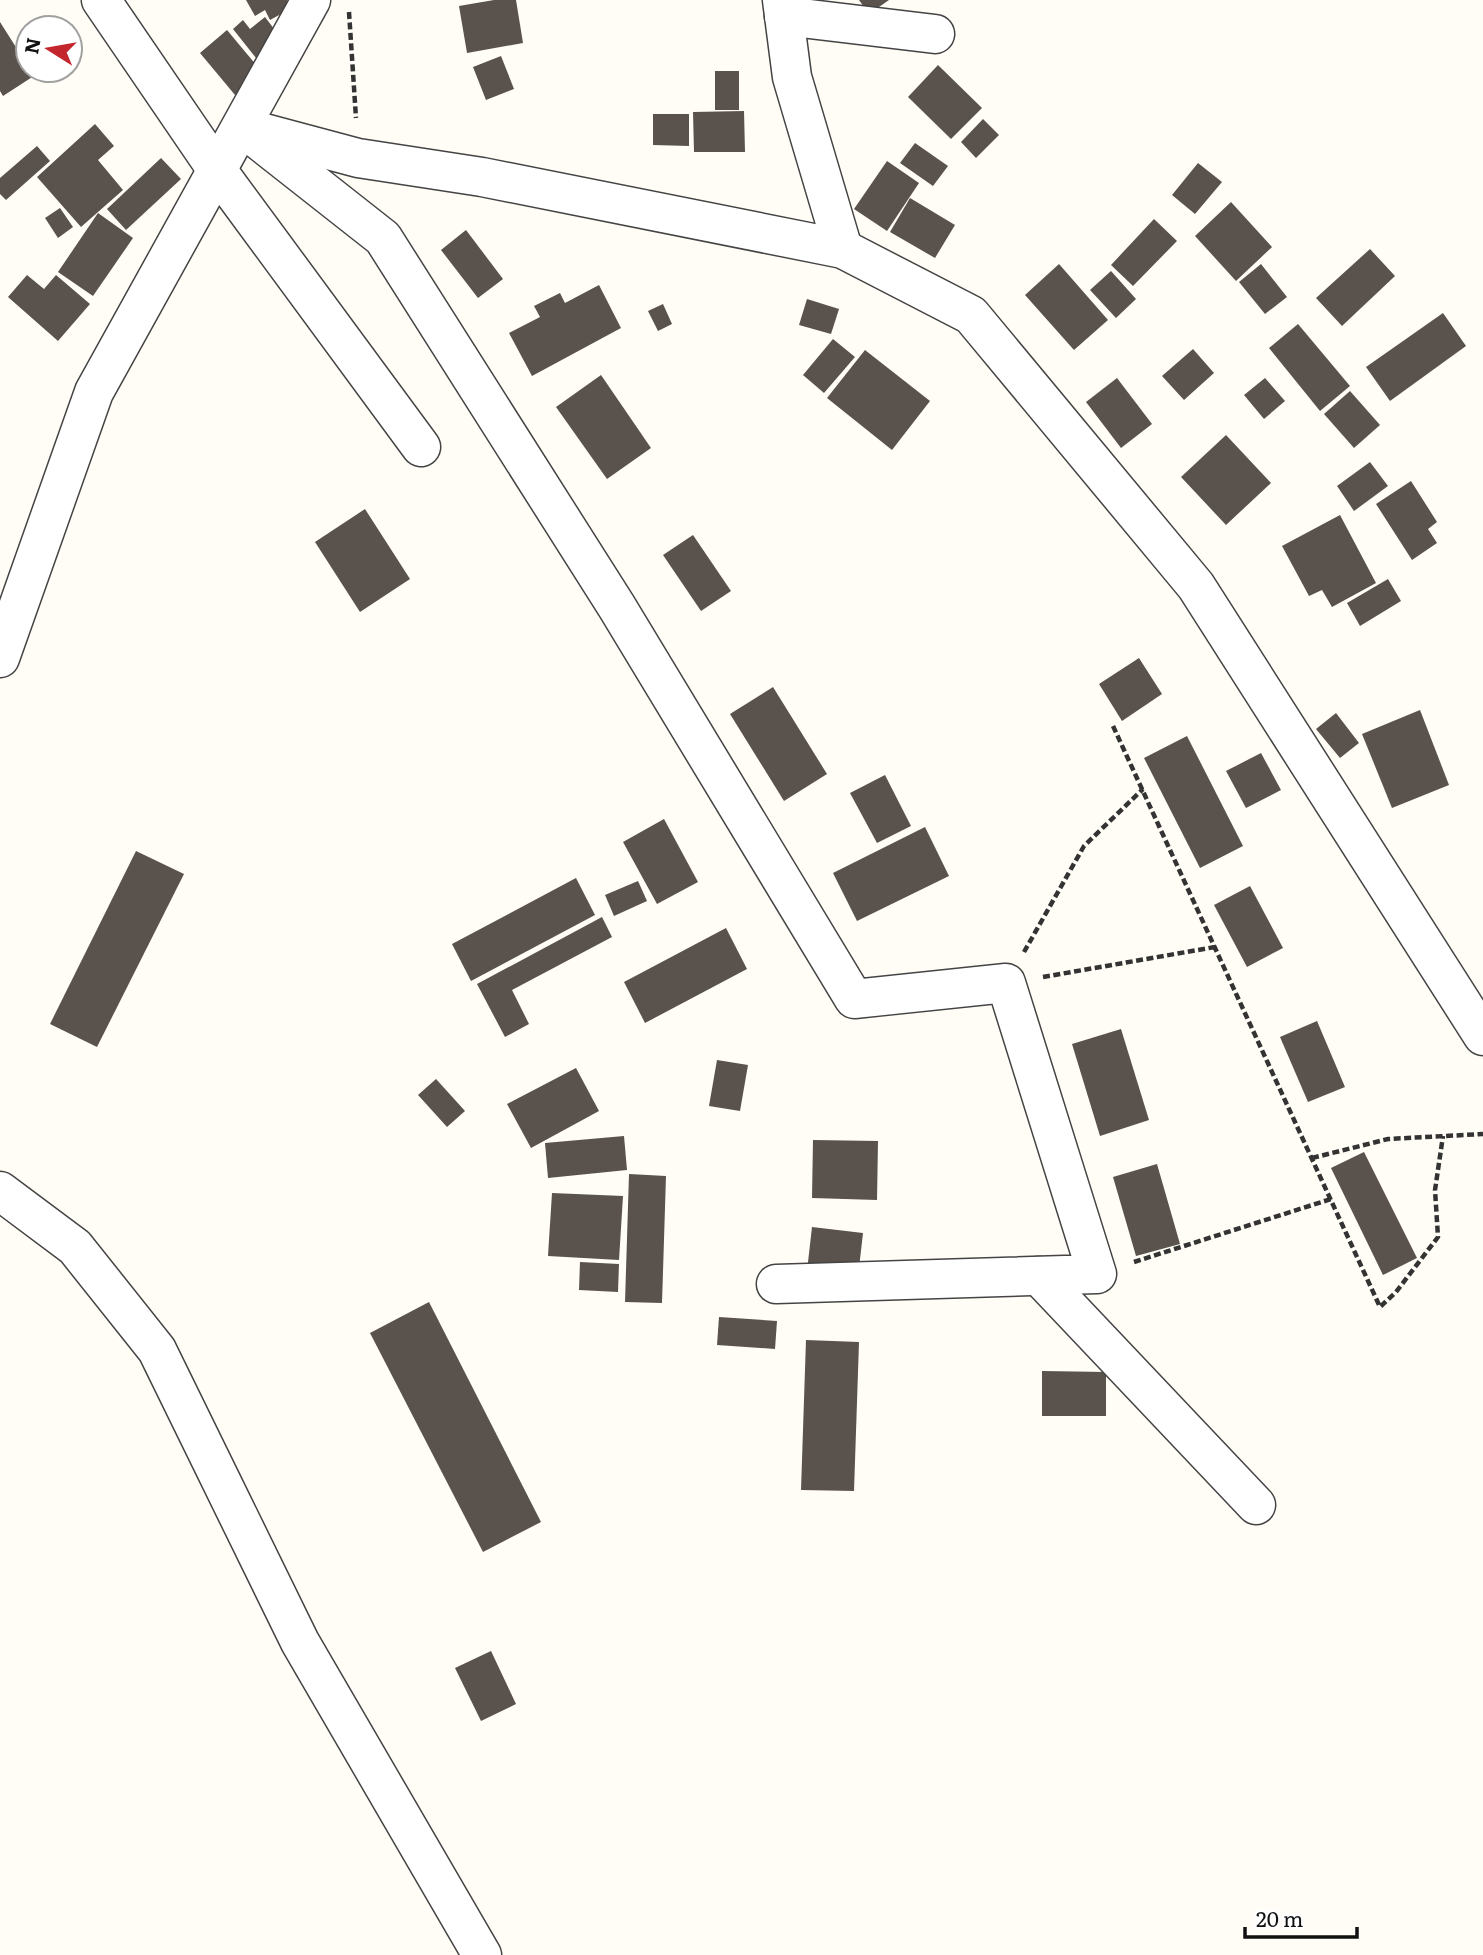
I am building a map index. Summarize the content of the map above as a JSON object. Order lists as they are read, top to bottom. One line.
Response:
{"scale_bar":"20 m","north":"left"}
